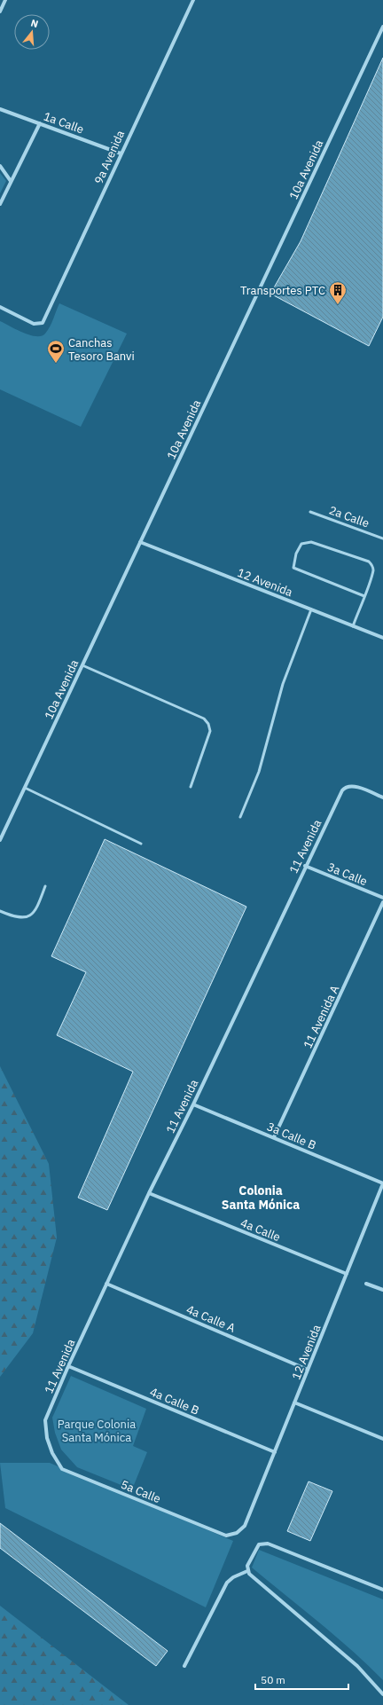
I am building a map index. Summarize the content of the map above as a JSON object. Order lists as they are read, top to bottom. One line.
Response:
{"streets":{"street":["1a Calle","9a Avenida","10a Avenida","12 Avenida","11 Avenida","3a Calle","11 Avenida A","3a Calle B","4a Calle","4a Calle A","4a Calle B","5a Calle"],"lane":["2a Calle"]},"crossings":[["1a Calle","9a Avenida"],["10a Avenida","12 Avenida"],["12 Avenida","3a Calle B"],["12 Avenida","4a Calle"],["12 Avenida","4a Calle A"],["12 Avenida","4a Calle B"],["12 Avenida","5a Calle"],["11 Avenida","3a Calle"],["11 Avenida","3a Calle B"],["11 Avenida","4a Calle"],["11 Avenida","4a Calle A"],["11 Avenida","4a Calle B"],["11 Avenida","5a Calle"],["11 Avenida A","3a Calle B"]],"districts":["Colonia Santa Mónica"],"parks":["Parque Colonia Santa Mónica"],"places":{"building":["Transportes PTC"],"sports":["Canchas Tesoro Banvi"]},"scale_bar":"50 m","north":"top"}
